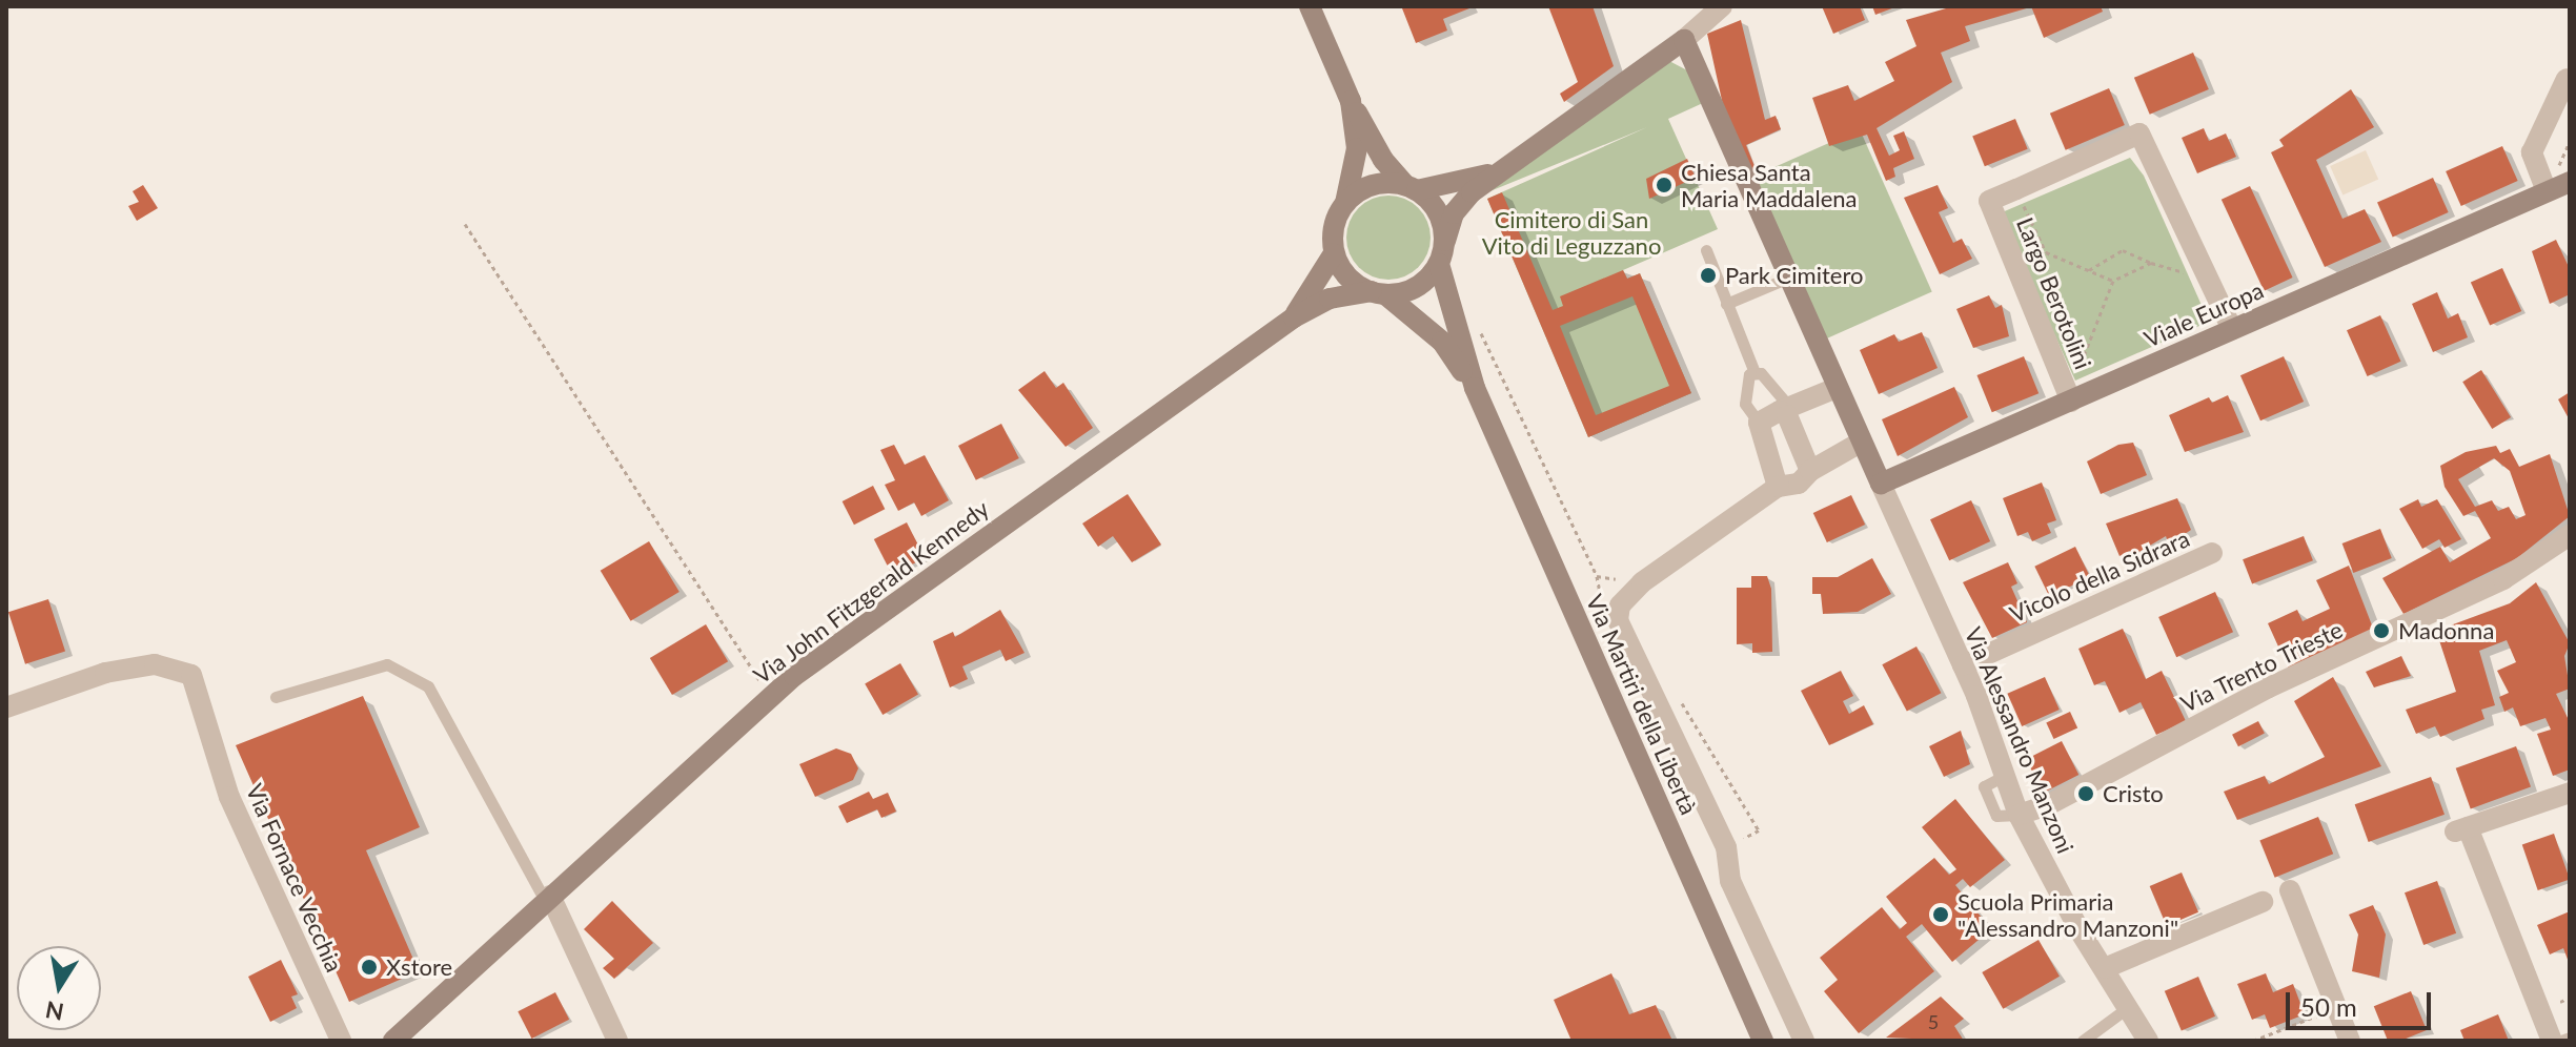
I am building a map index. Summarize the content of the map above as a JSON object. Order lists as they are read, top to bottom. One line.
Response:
{"streets":{"main road":["Viale Europa","Via John Fitzgerald Kennedy","Via Martiri della Libertà","Via Alessandro Manzoni"],"street":["Largo Berotolini","Vicolo della Sidrara","Via Trento Trieste","Via Fornace Vecchia"]},"crossings":[["Largo Berotolini","Viale Europa"],["Viale Europa","Via Alessandro Manzoni"],["Vicolo della Sidrara","Via Alessandro Manzoni"],["Via John Fitzgerald Kennedy","Via Martiri della Libertà"],["Via Trento Trieste","Via Alessandro Manzoni"]],"parks":["Cimitero di San Vito di Leguzzano"],"places":["Chiesa Santa Maria Maddalena","Park Cimitero","Madonna","Cristo","Scuola Primaria \"Alessandro Manzoni\"","Xstore"],"house_numbers":["5"],"scale_bar":"50 m","north":"bottom"}
